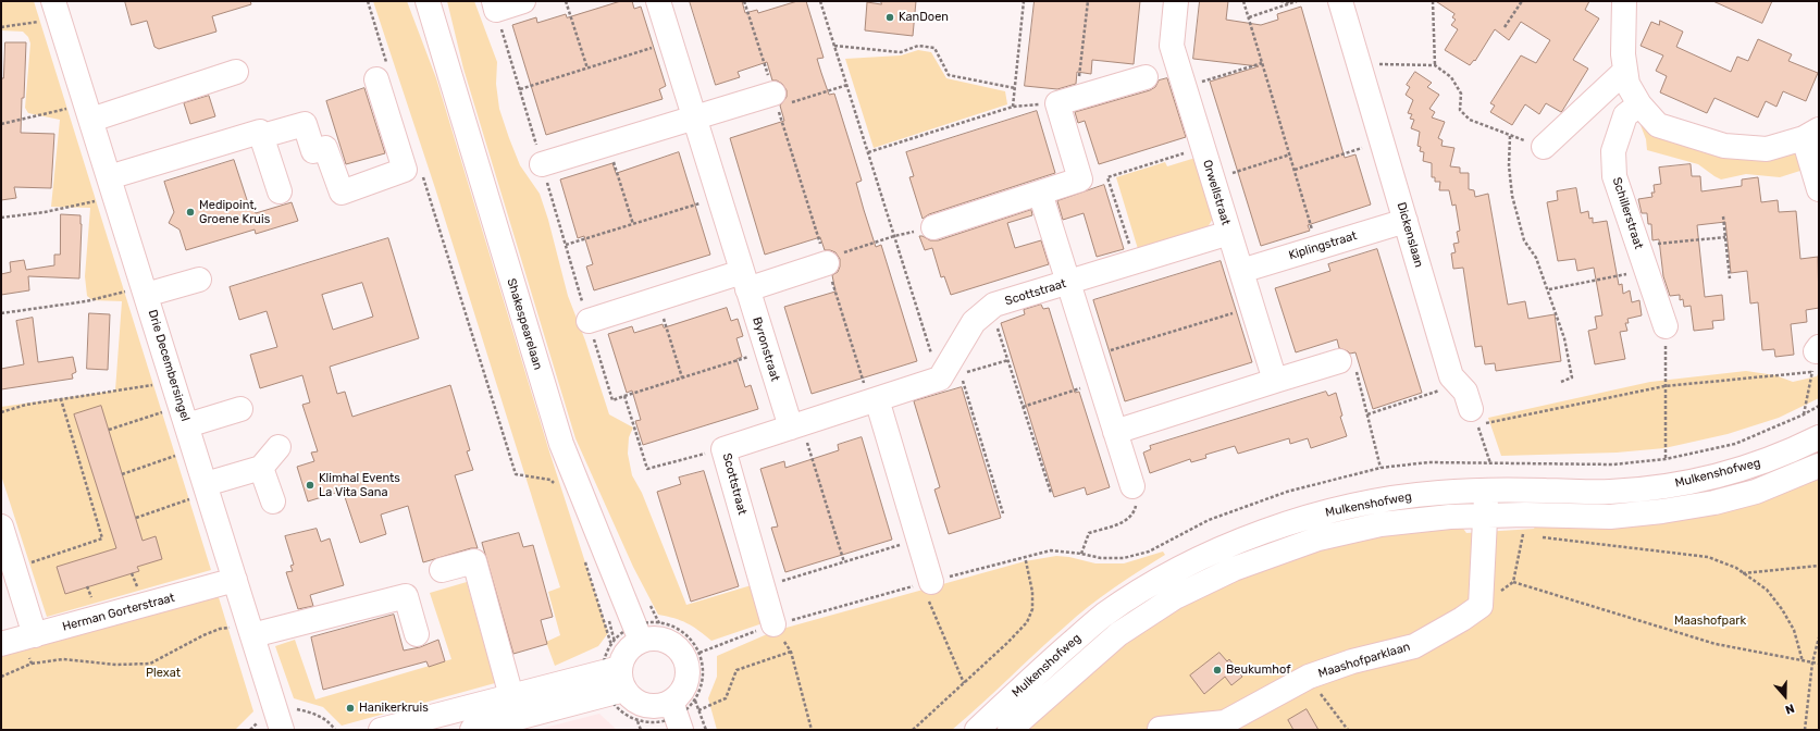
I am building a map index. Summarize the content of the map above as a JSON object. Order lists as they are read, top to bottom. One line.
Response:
{"streets":{"street":["Orwellstraat","Schillerstraat","Dickenslaan","Kiplingstraat","Scottstraat","Shakespearelaan","Byronstraat","Drie Decembersingel","Mulkenshofweg","Herman Gorterstraat","Maashofparklaan"]},"crossings":[["Orwellstraat","Kiplingstraat"],["Orwellstraat","Scottstraat"],["Dickenslaan","Kiplingstraat"],["Scottstraat","Byronstraat"],["Drie Decembersingel","Herman Gorterstraat"],["Mulkenshofweg","Maashofparklaan"]],"parks":["Maashofpark","Plexat"],"places":["KanDoen","Medipoint, Groene Kruis","Klimhal Events La Vita Sana","Beukumhof","Hanikerkruis"],"north":"bottom"}
